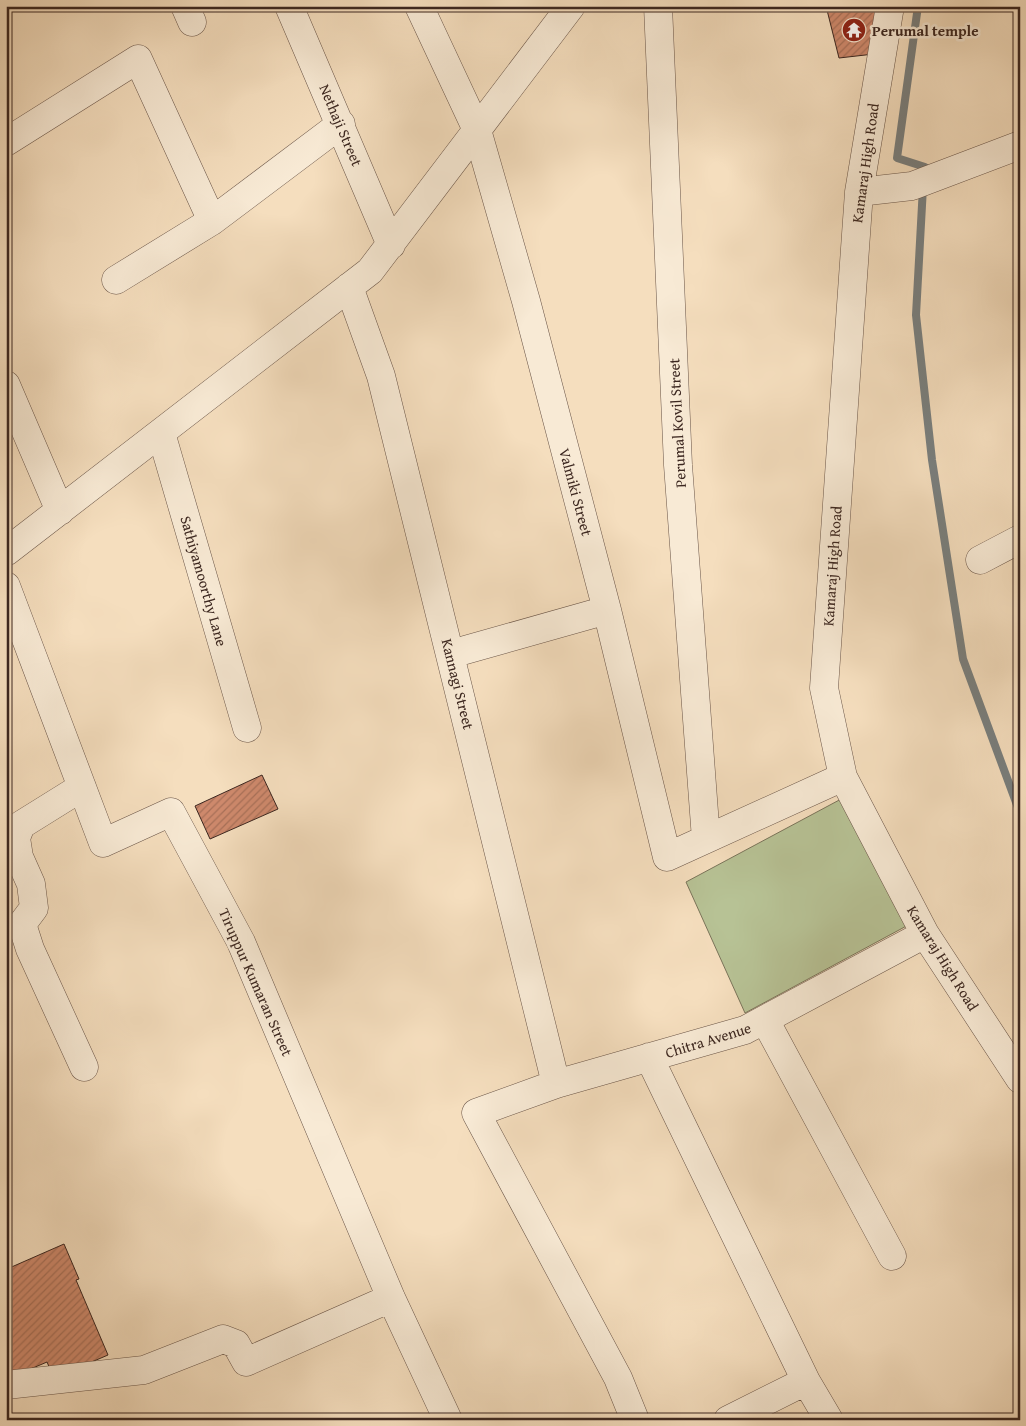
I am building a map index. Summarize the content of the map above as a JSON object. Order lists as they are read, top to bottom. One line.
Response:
{"streets":{"street":["Nethaji Street","Kamaraj High Road","Perumal Kovil Street","Valmiki Street","Sathiyamoorthy Lane","Kannagi Street","Tiruppur Kumaran Street","Chitra Avenue"]},"crossings":[["Kamaraj High Road","Chitra Avenue"],["Perumal Kovil Street","Valmiki Street"],["Kannagi Street","Chitra Avenue"]],"places":{"temple":["Perumal temple"]}}
